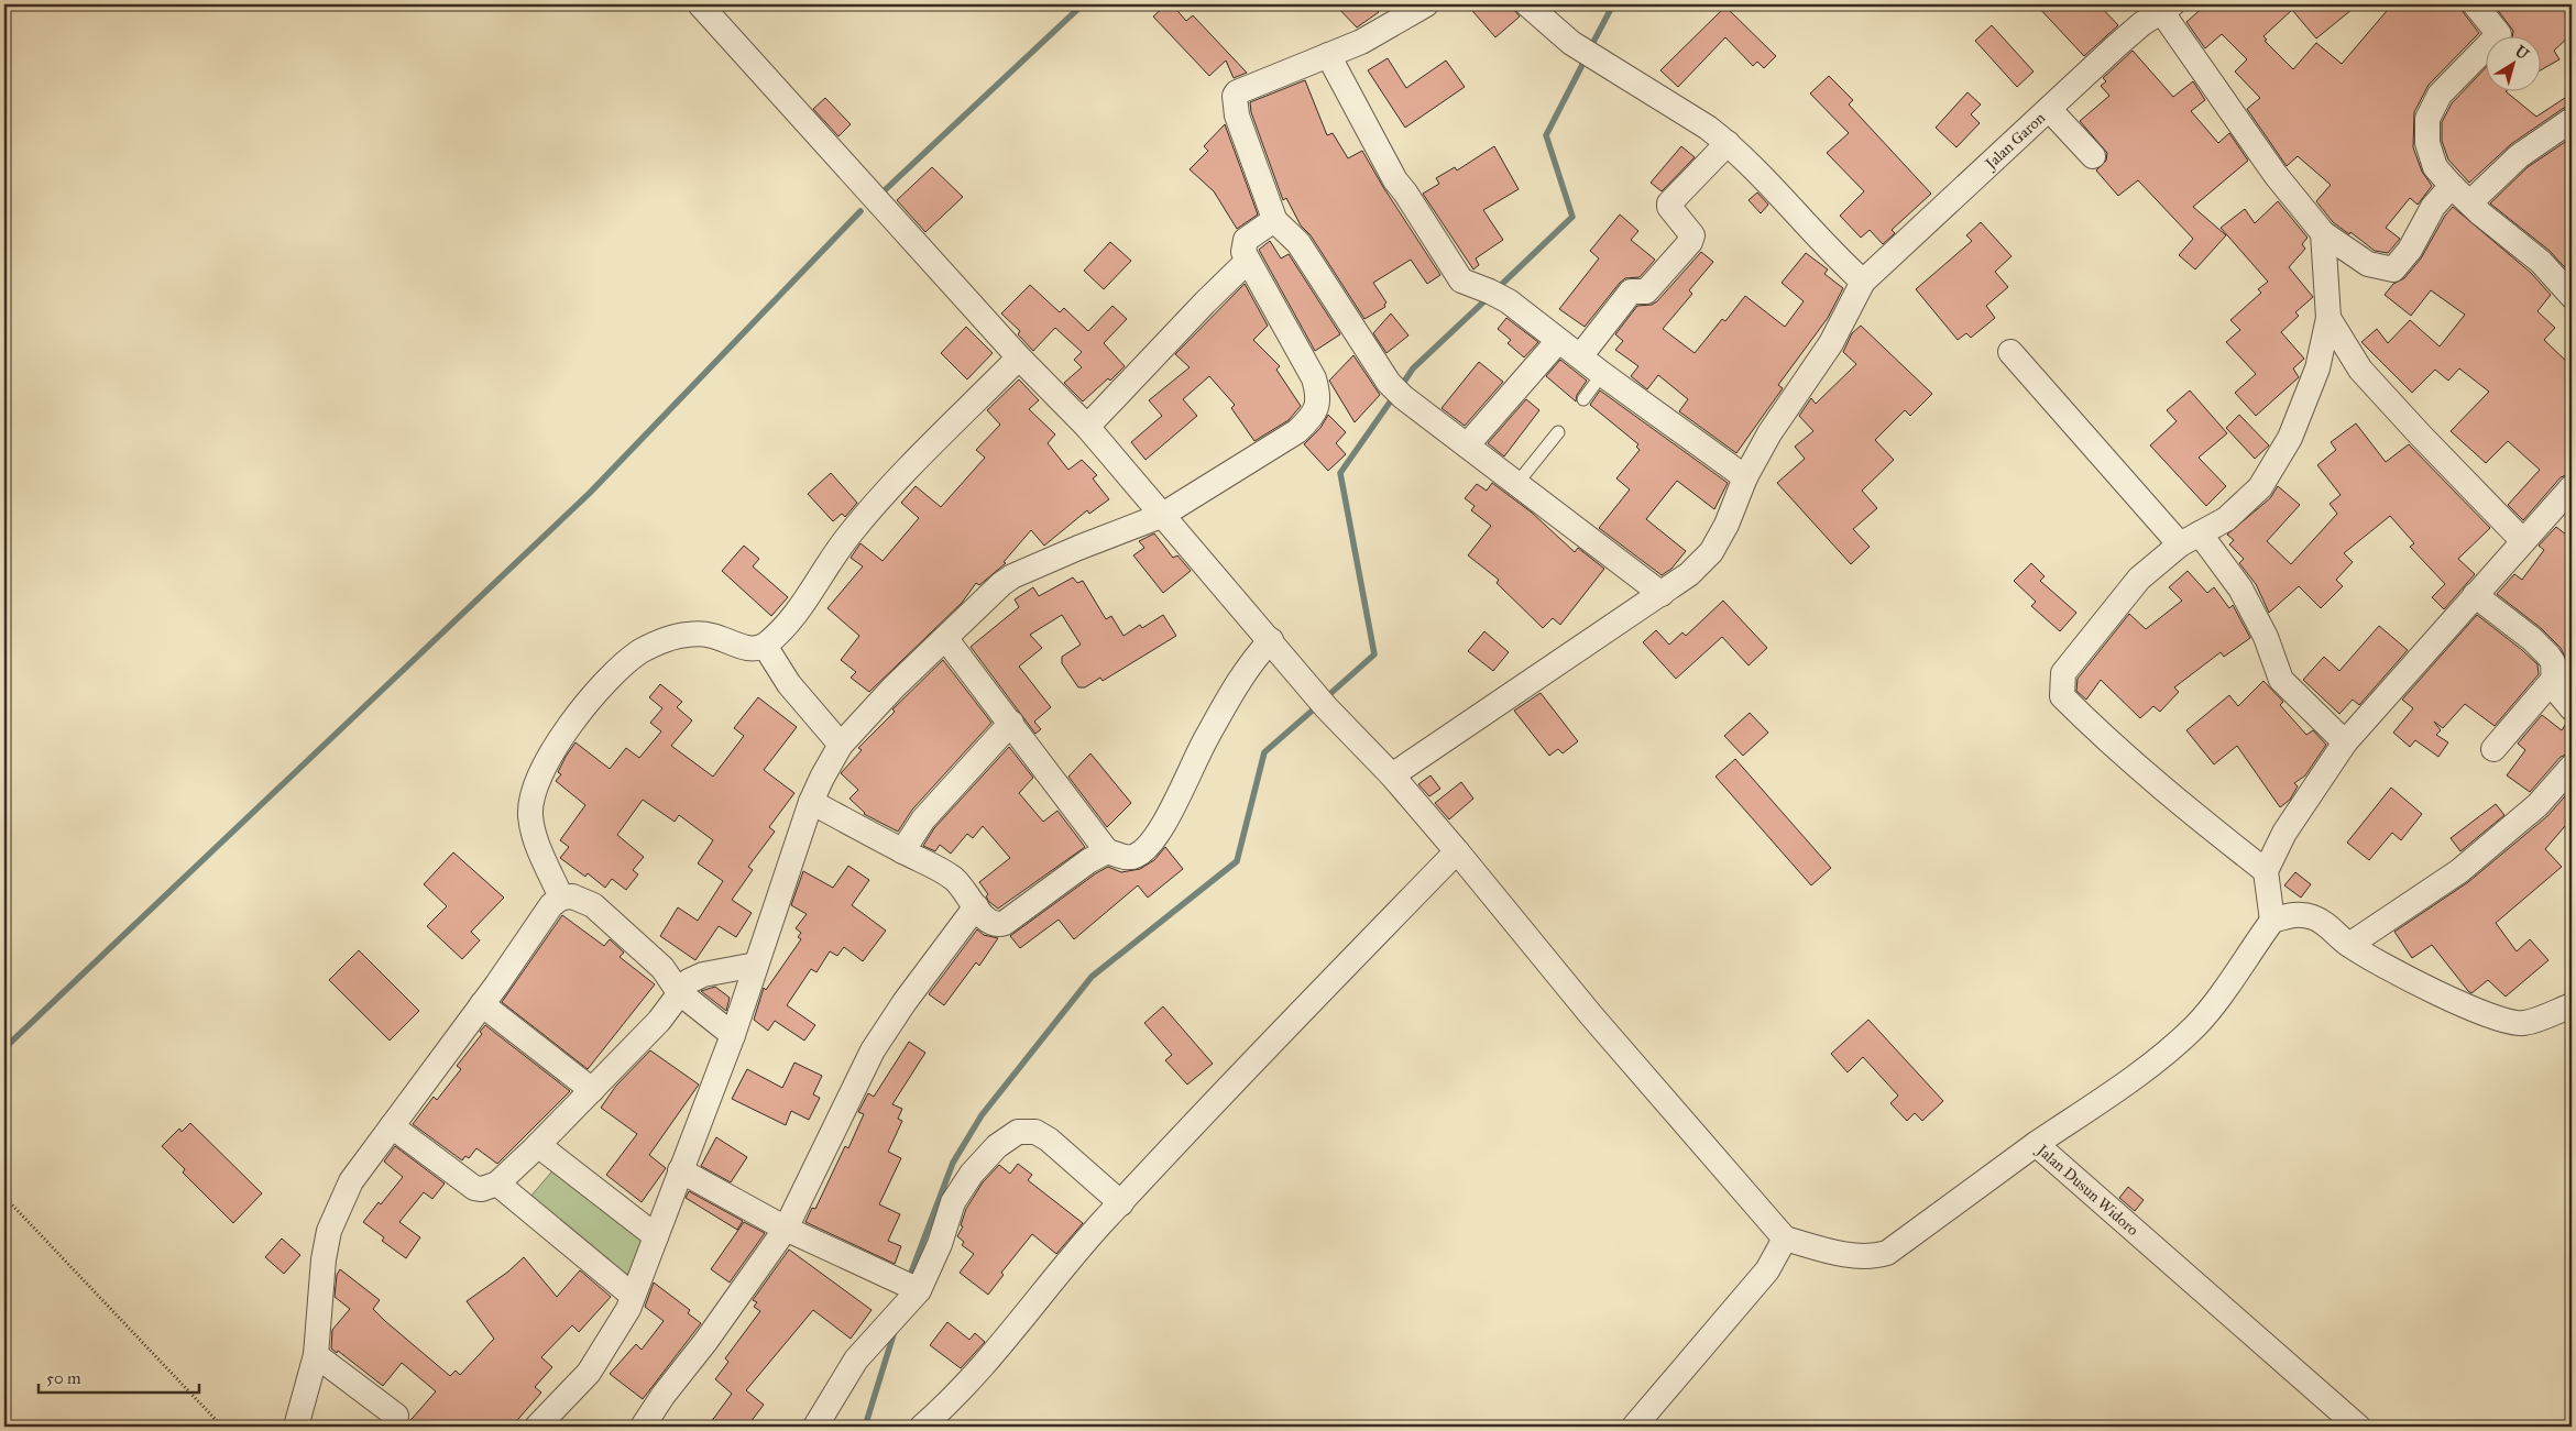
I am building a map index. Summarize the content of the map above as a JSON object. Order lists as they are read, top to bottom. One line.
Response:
{"streets":{"street":["Jalan Garon","Jalan Dusun Widoro"]},"scale_bar":"50 m","north":"top right"}
